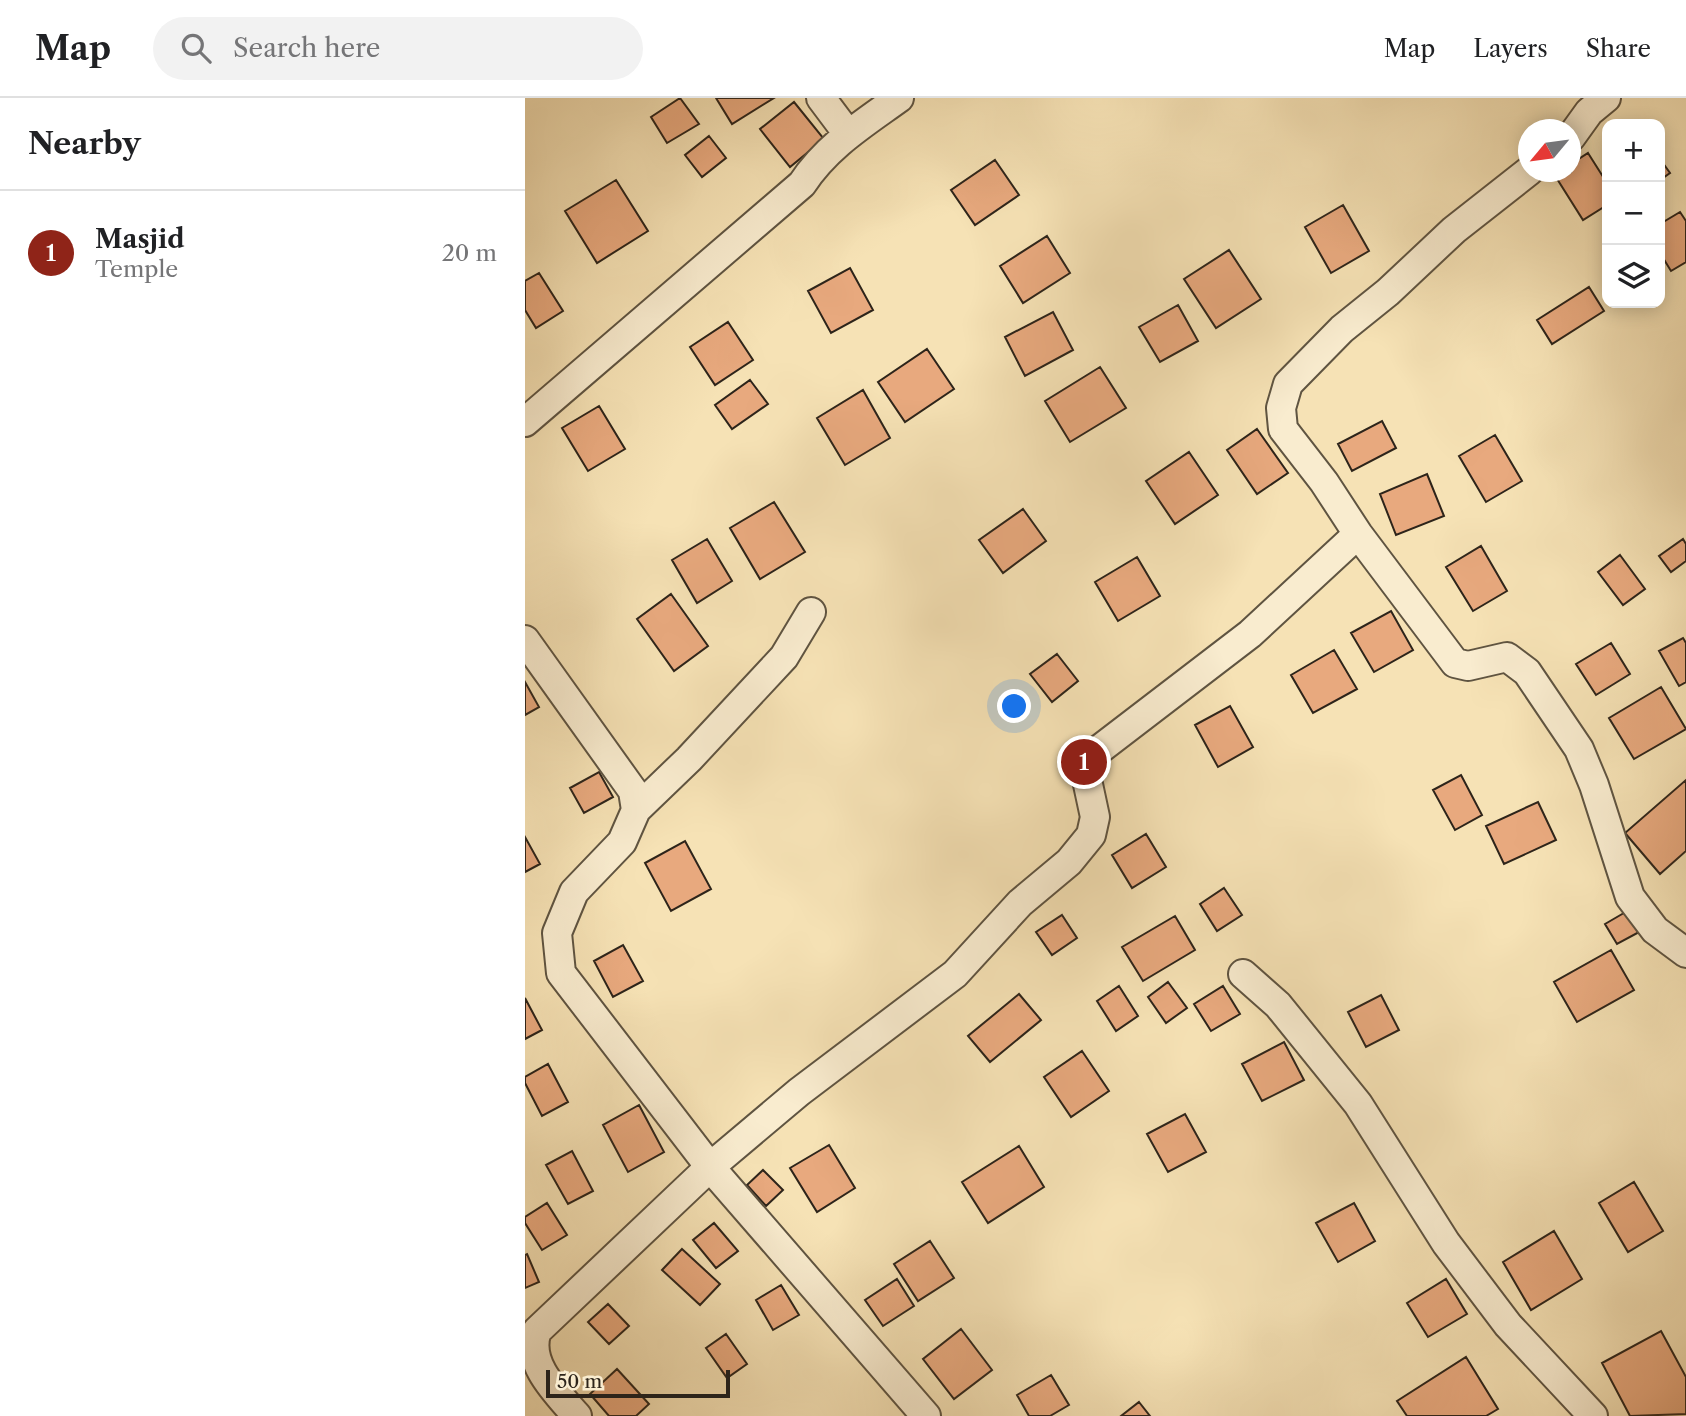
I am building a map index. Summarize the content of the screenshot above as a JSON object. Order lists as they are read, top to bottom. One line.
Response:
{"scale_bar":"50 m","north":"bottom left","page":{"header":"Map","search":"Search here","nav":["Map","Layers","Share"],"heading":"Nearby","map_buttons":["+","−"],"list":[{"mark":"1","name":"Masjid","note":"Temple","value":"20 m"}],"pins":"1","scale":"50 m"}}
